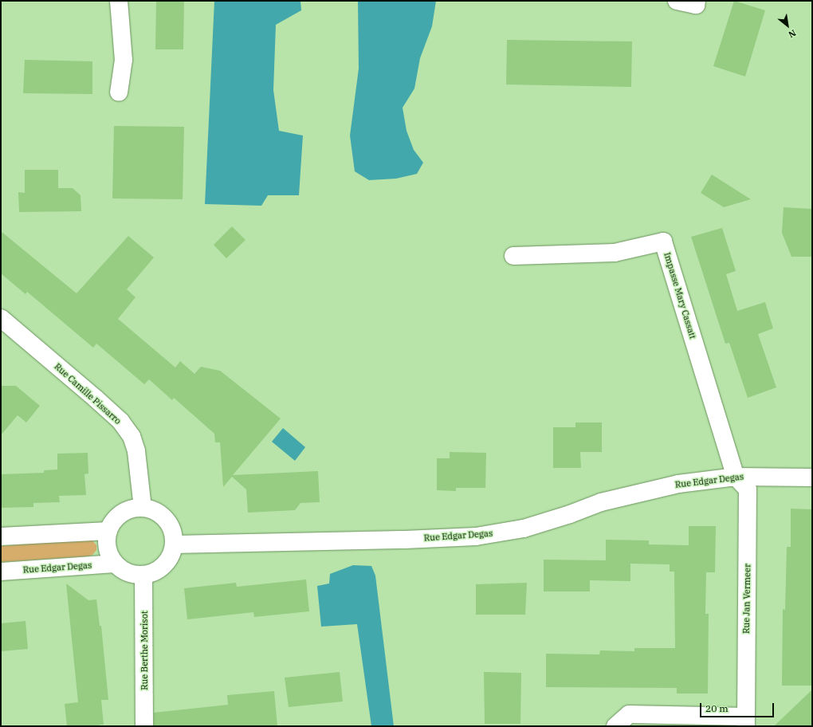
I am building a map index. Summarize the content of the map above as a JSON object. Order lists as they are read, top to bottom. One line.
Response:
{"streets":{"street":["Impasse Mary Cassatt","Rue Camille Pissarro","Rue Edgar Degas","Rue Jan Vermeer","Rue Berthe Morisot"]},"crossings":[["Impasse Mary Cassatt","Rue Edgar Degas"],["Impasse Mary Cassatt","Rue Jan Vermeer"],["Rue Camille Pissarro","Rue Edgar Degas"],["Rue Camille Pissarro","Rue Berthe Morisot"],["Rue Edgar Degas","Rue Jan Vermeer"],["Rue Edgar Degas","Rue Berthe Morisot"]],"scale_bar":"20 m","north":"bottom right"}
